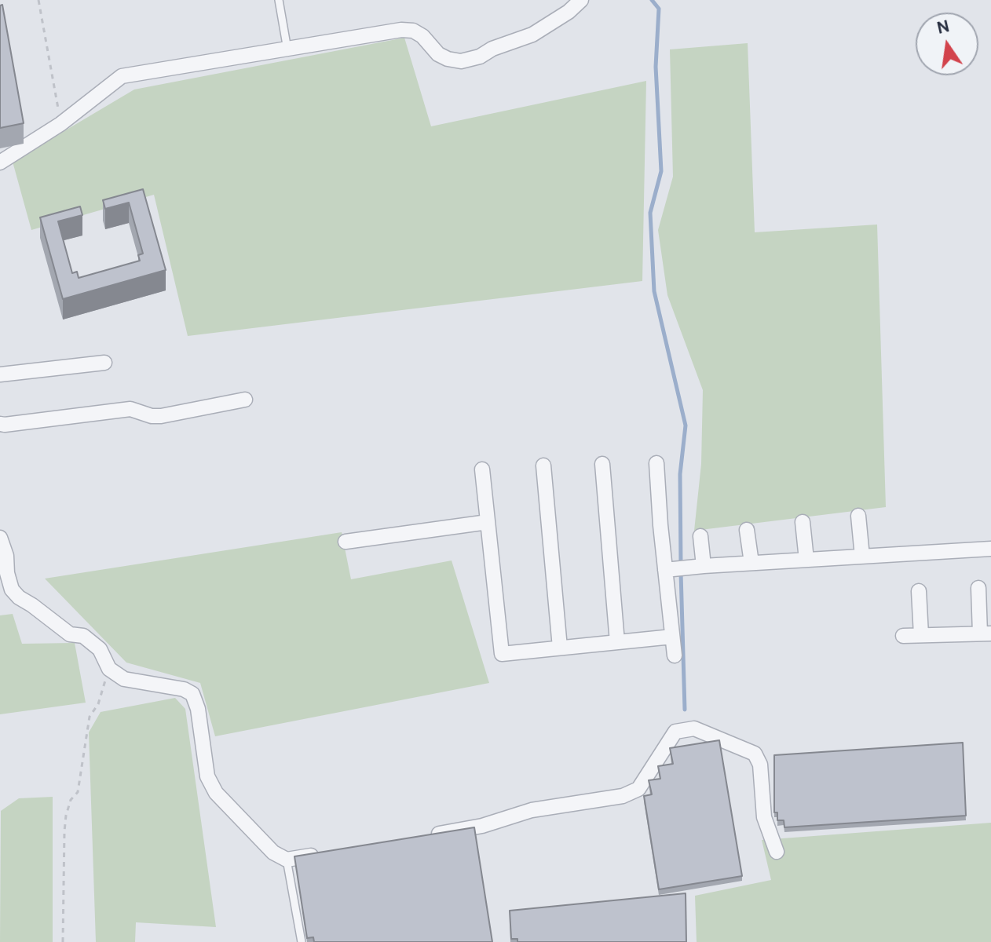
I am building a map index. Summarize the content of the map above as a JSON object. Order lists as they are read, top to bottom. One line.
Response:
{"north":"top"}
